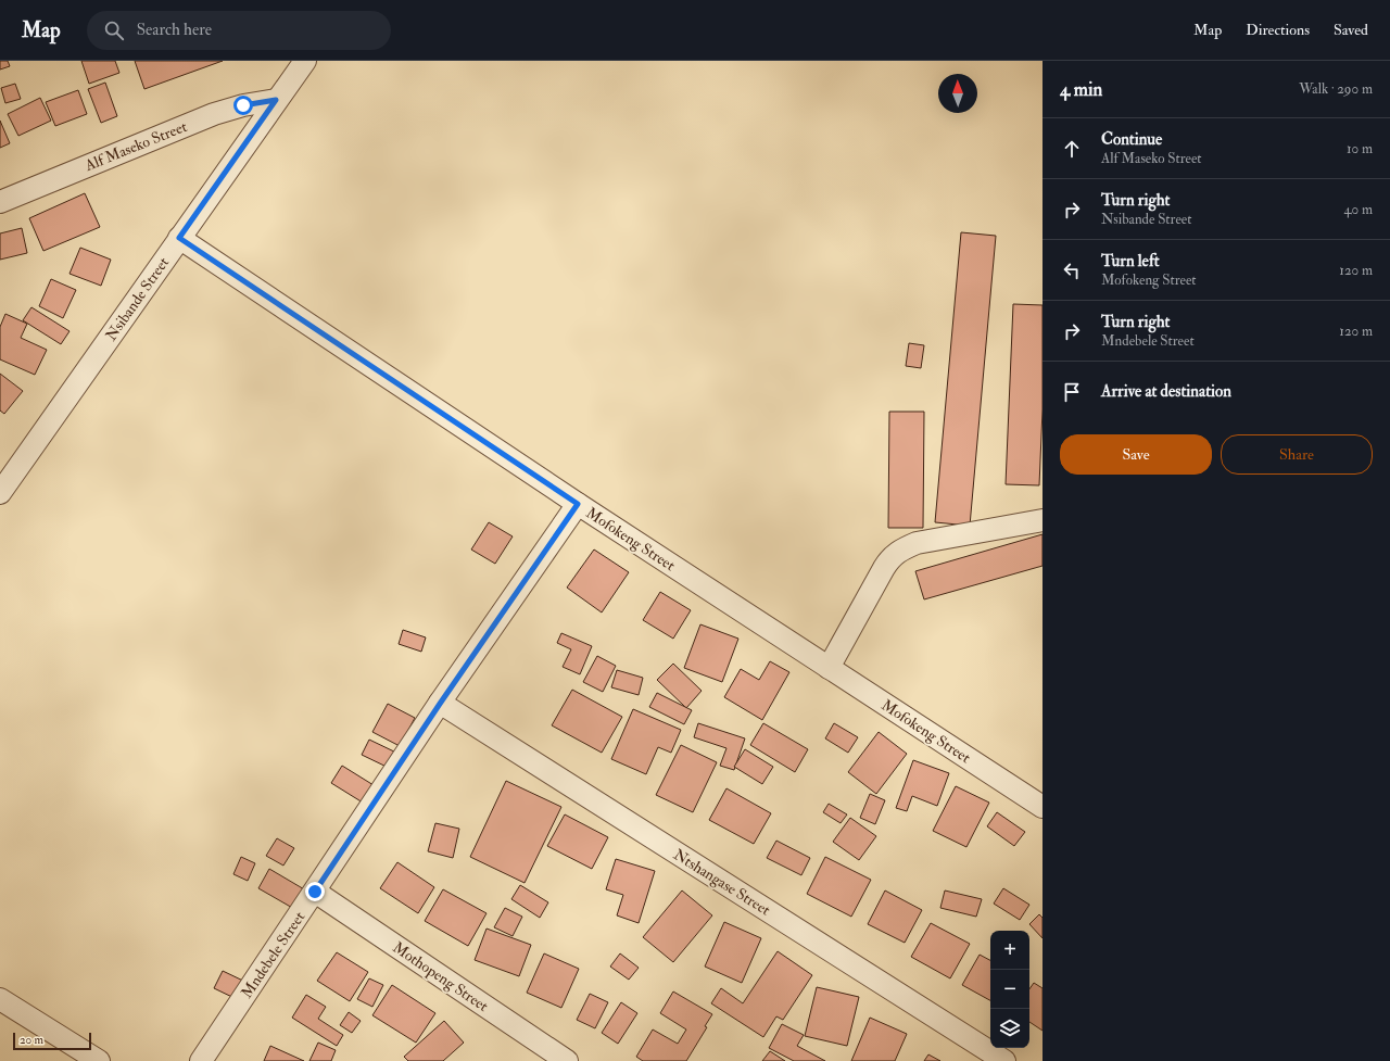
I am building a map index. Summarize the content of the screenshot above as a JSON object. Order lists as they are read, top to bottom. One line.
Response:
{"streets":{"street":["Alf Maseko Street","Nsibande Street","Mofokeng Street","Ntshangase Street","Mndebele Street","Mothopeng Street"]},"crossings":[["Alf Maseko Street","Nsibande Street"],["Nsibande Street","Mofokeng Street"],["Mofokeng Street","Mndebele Street"],["Ntshangase Street","Mndebele Street"],["Mndebele Street","Mothopeng Street"]],"scale_bar":"20 m","north":"top","page":{"header":"Map","search":"Search here","nav":["Map","Directions","Saved"],"heading":["4 min","Walk · 290 m"],"list":[["Continue","Alf Maseko Street","10 m"],["Turn right","Nsibande Street","40 m"],["Turn left","Mofokeng Street","120 m"],["Turn right","Mndebele Street","120 m"],"Arrive at destination"],"buttons":["Save","Share"],"map_buttons":["+","−"],"scale":"20 m"}}
